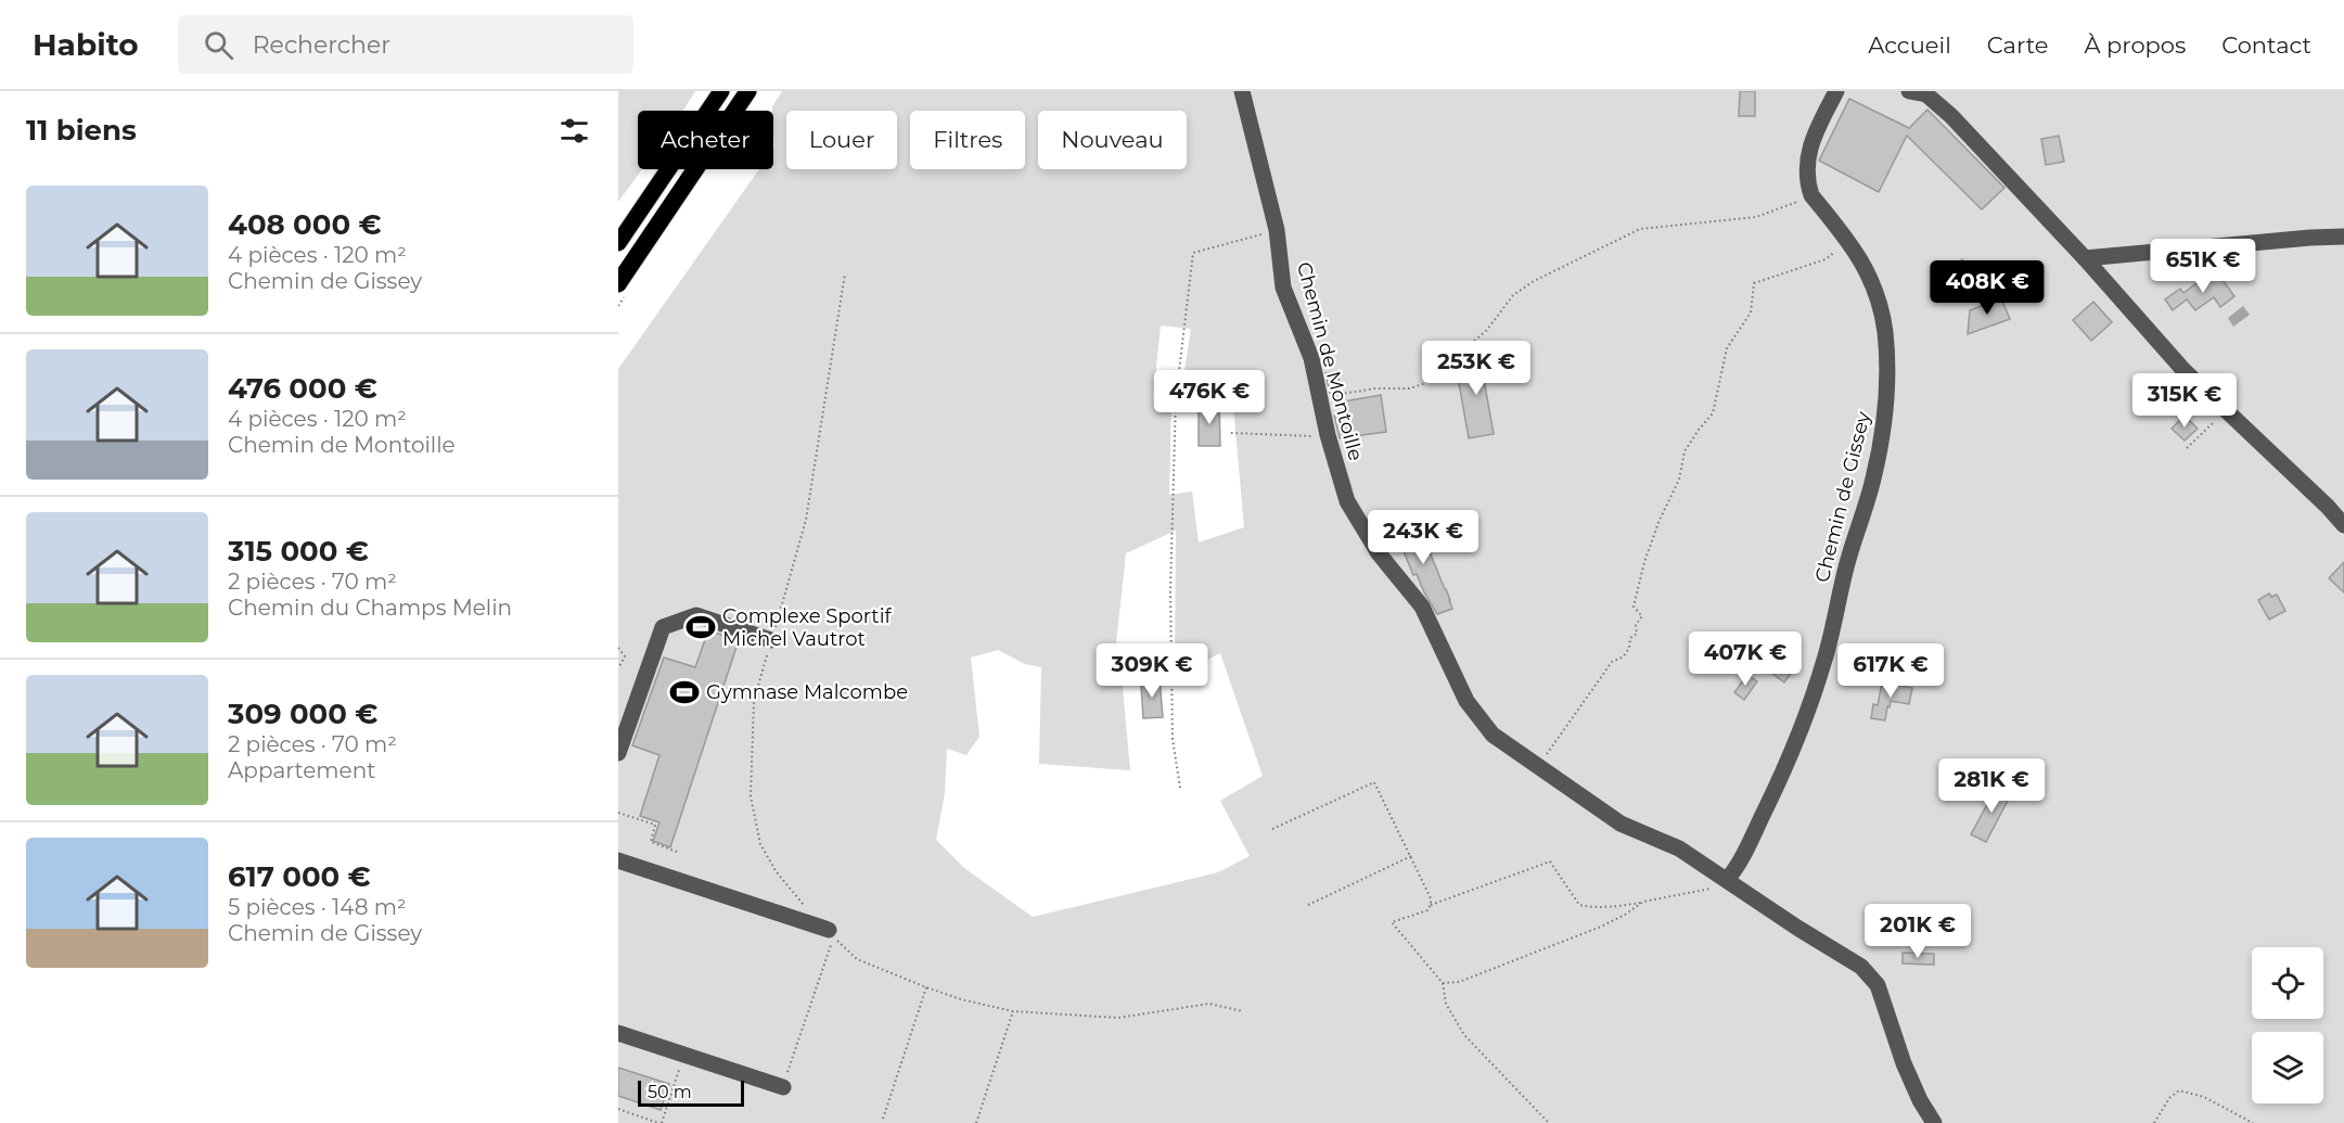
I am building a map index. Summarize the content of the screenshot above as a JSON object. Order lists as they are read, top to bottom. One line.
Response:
{"streets":{"street":["Chemin de Montoille","Chemin de Gissey"]},"crossings":[["Chemin de Montoille","Chemin de Gissey"]],"places":{"sports":["Complexe Sportif Michel Vautrot","Gymnase Malcombe"]},"scale_bar":"50 m","page":{"header":"Habito","search":"Rechercher","nav":["Accueil","Carte","À propos","Contact"],"heading":"11 biens","chip":["Acheter","Louer","Filtres","Nouveau"],"list":[{"name":"408 000 €","note":"4 pièces · 120 m² · Chemin de Gissey"},{"name":"476 000 €","note":"4 pièces · 120 m² · Chemin de Montoille"},{"name":"315 000 €","note":"2 pièces · 70 m² · Chemin du Champs Melin"},{"name":"309 000 €","note":"2 pièces · 70 m² · Appartement"},{"name":"617 000 €","note":"5 pièces · 148 m² · Chemin de Gissey"}],"price":["651K €","408K €","253K €","476K €","315K €","243K €","407K €","309K €","617K €","281K €","201K €"],"scale":"50 m"}}
